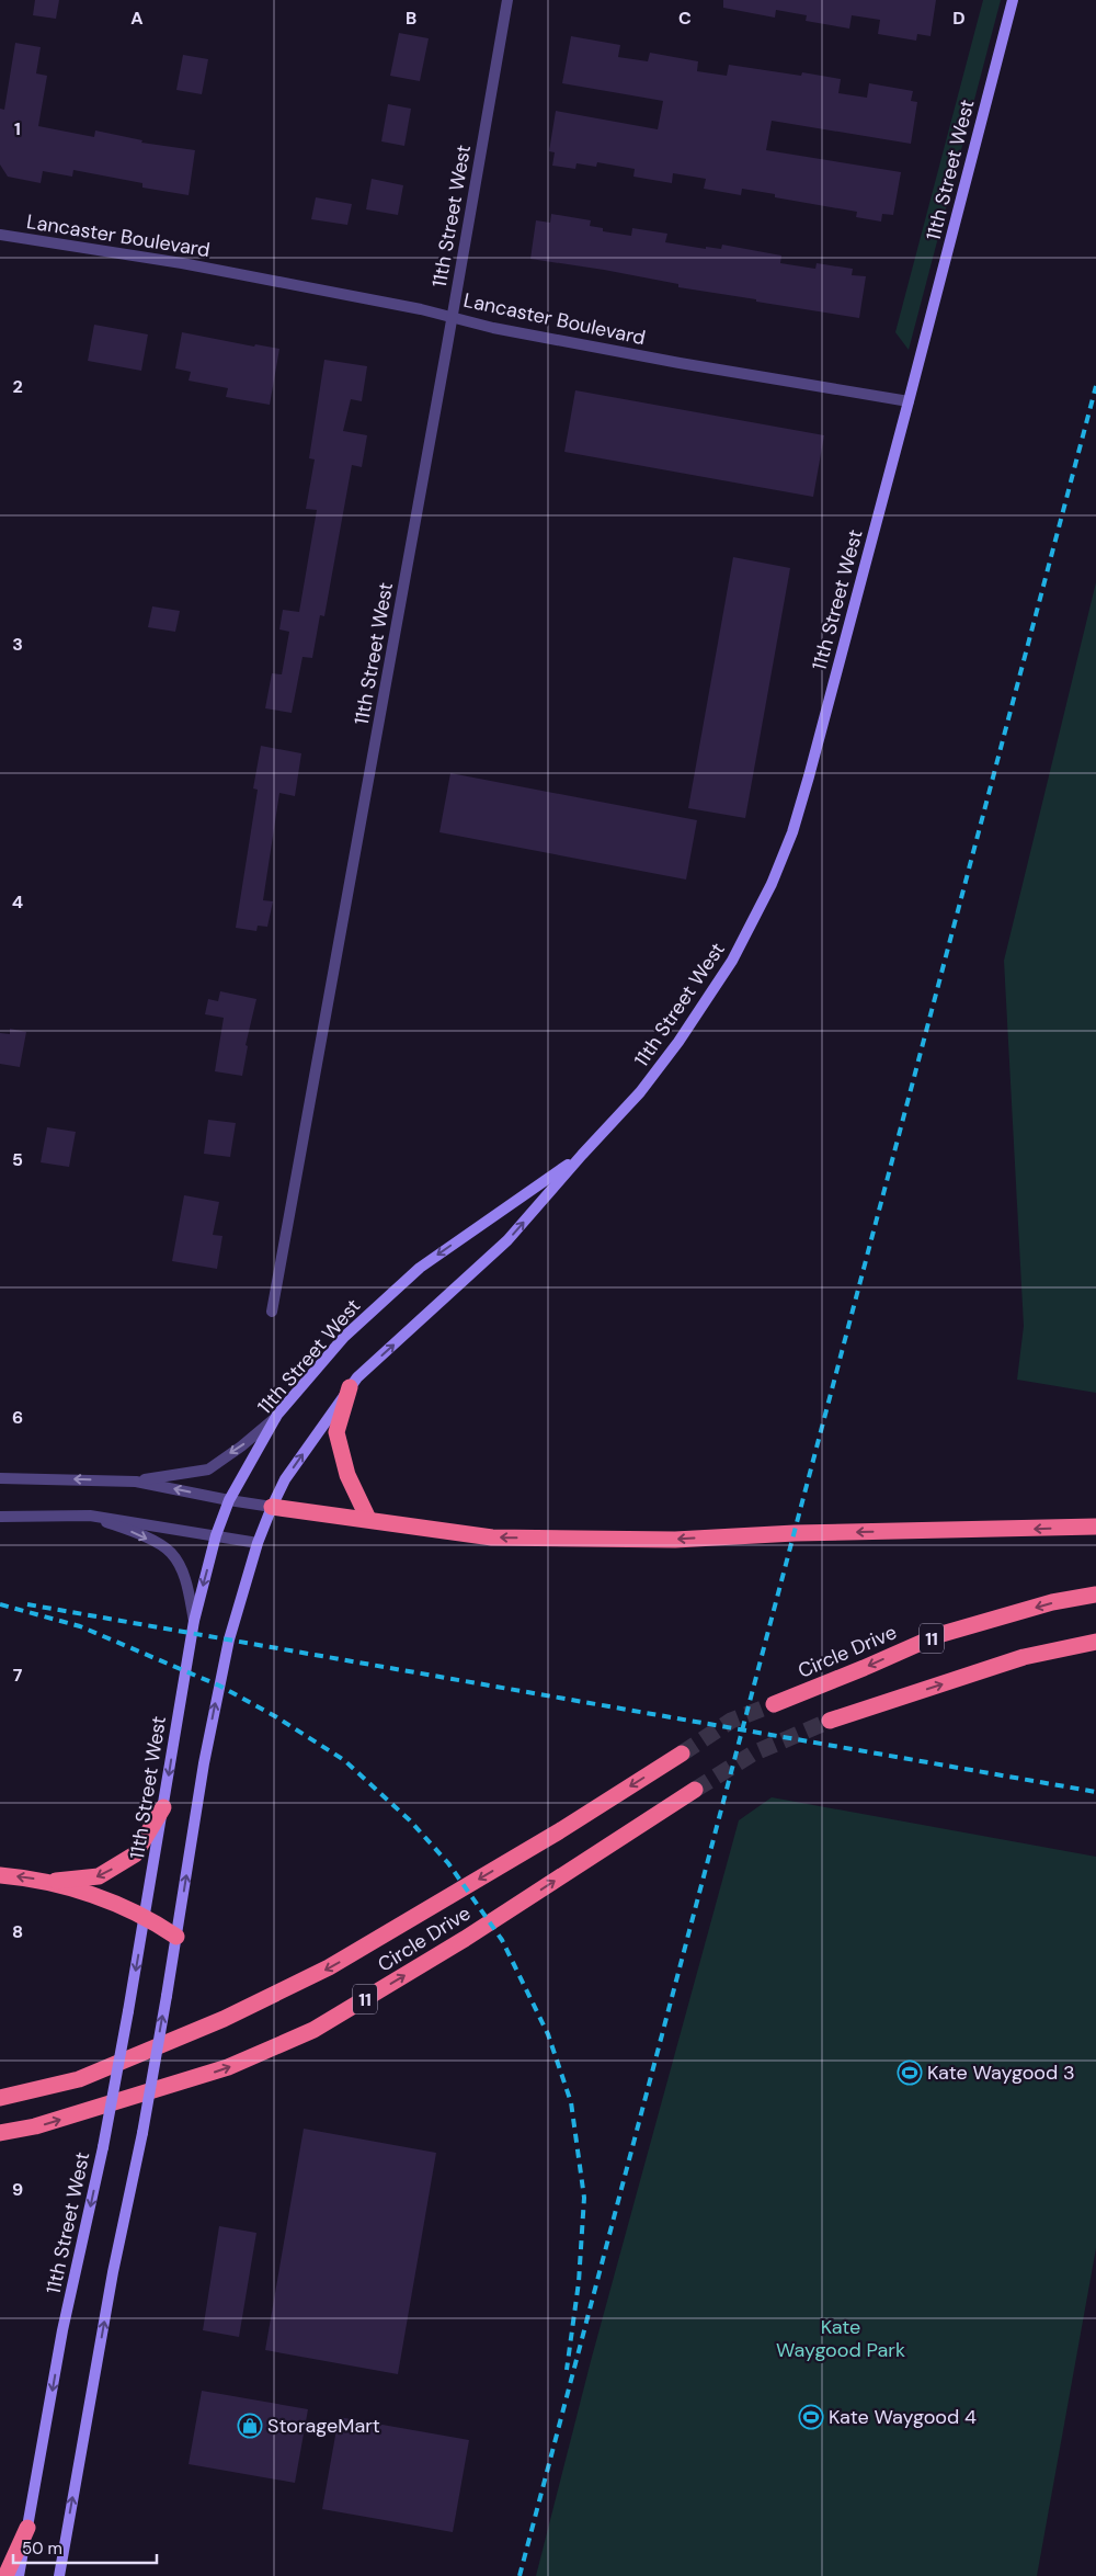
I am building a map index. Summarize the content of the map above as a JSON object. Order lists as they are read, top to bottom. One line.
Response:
{"streets":{"highway":["11","Circle Drive"],"main road":["11th Street West"],"street":["Lancaster Boulevard"]},"crossings":[["11th Street West","Lancaster Boulevard"]],"parks":["Kate Waygood Park"],"places":{"sports":["Kate Waygood 3","Kate Waygood 4"],"shop":["StorageMart"]},"scale_bar":"50 m","grid":{"columns":["A","B","C","D"],"rows":["1","2","3","4","5","6","7","8","9"]}}
